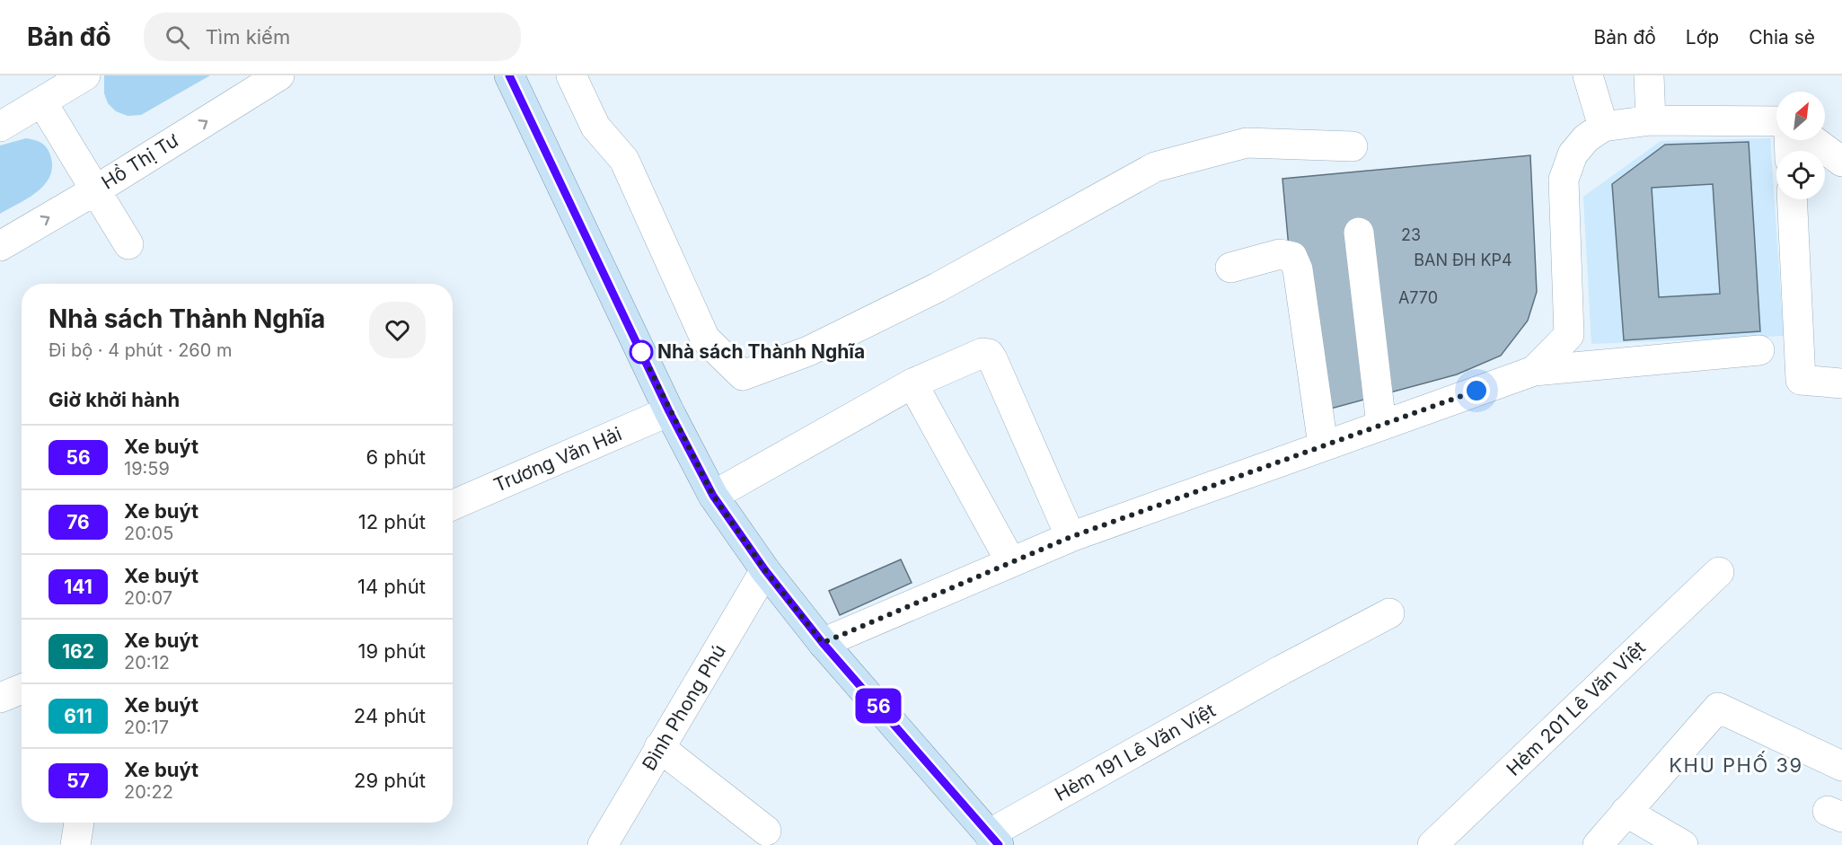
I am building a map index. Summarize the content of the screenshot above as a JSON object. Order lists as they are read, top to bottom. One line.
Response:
{"streets":{"street":["Hồ Thị Tư","Trương Văn Hải","Đình Phong Phú","Hẻm 201 Lê Văn Việt","Hẻm 191 Lê Văn Việt"]},"districts":["KHU PHỐ 39"],"places":["Nhà sách Thành Nghĩa"],"lines":["bus line 56"],"house_numbers":["23","BAN ĐH KP4","A770"],"north":"top right","page":{"header":"Bản đồ","search":"Tìm kiếm","nav":["Bản đồ","Lớp","Chia sẻ"],"on_map":"56","heading":[["Nhà sách Thành Nghĩa","Đi bộ · 4 phút · 260 m"],"Giờ khởi hành"],"list":[{"mark":"56","name":"Xe buýt","note":"19:59","value":"6 phút"},{"mark":"76","name":"Xe buýt","note":"20:05","value":"12 phút"},{"mark":"141","name":"Xe buýt","note":"20:07","value":"14 phút"},{"mark":"162","name":"Xe buýt","note":"20:12","value":"19 phút"},{"mark":"611","name":"Xe buýt","note":"20:17","value":"24 phút"},{"mark":"57","name":"Xe buýt","note":"20:22","value":"29 phút"}]}}
